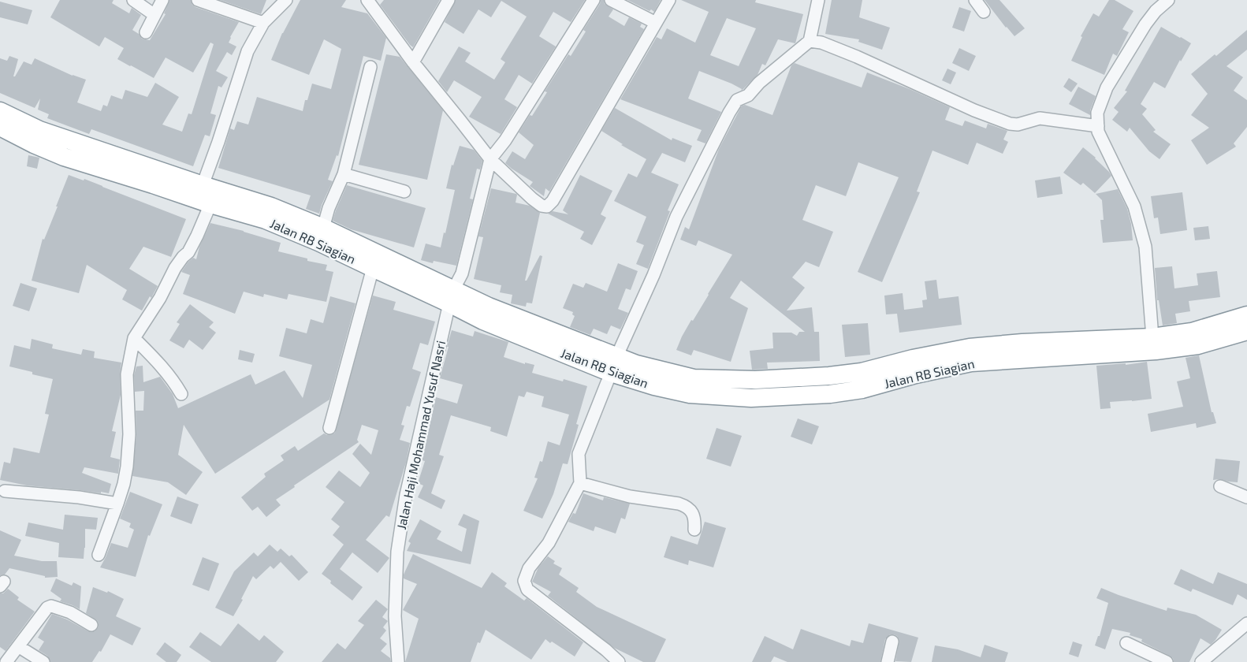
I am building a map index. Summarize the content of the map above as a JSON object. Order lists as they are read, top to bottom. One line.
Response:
{"streets":{"highway":["Jalan RB Siagian"],"street":["Jalan Haji Mohammad Yusuf Nasri"]},"crossings":[["Jalan RB Siagian","Jalan Haji Mohammad Yusuf Nasri"]]}
